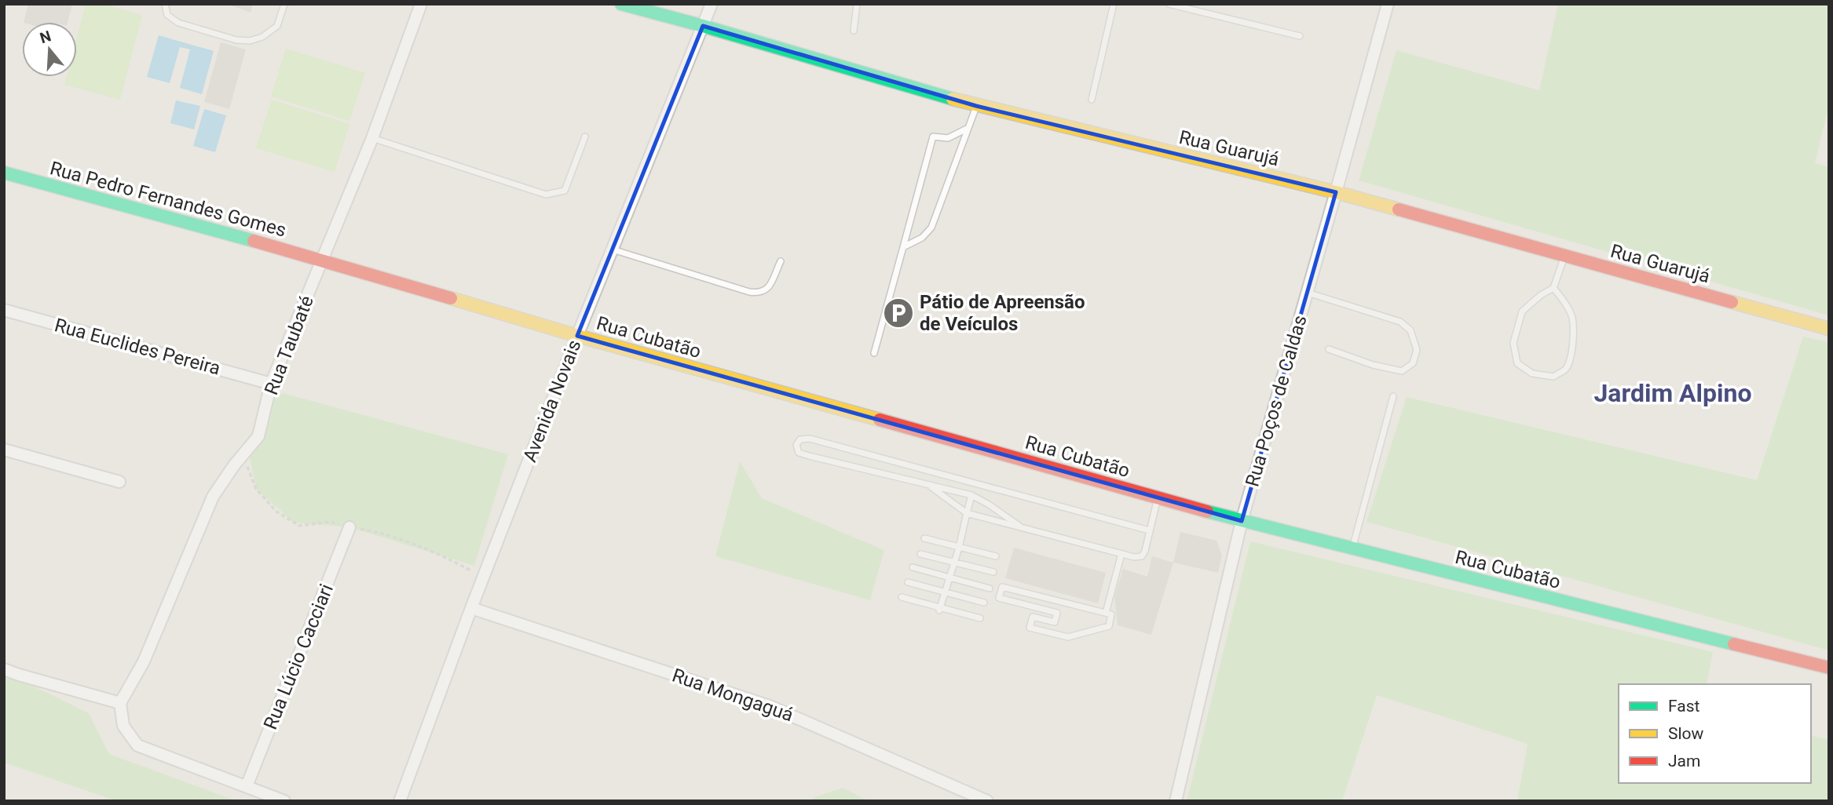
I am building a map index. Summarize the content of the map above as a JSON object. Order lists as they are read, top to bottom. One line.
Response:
{"streets":{"street":["Rua Guarujá","Rua Pedro Fernandes Gomes","Rua Cubatão","Rua Taubaté","Rua Euclides Pereira","Avenida Novais","Rua Poços de Caldas","Rua Lúcio Cacciari","Rua Mongaguá"]},"crossings":[["Rua Guarujá","Avenida Novais"],["Rua Guarujá","Rua Poços de Caldas"],["Rua Pedro Fernandes Gomes","Rua Cubatão"],["Rua Pedro Fernandes Gomes","Rua Taubaté"],["Rua Cubatão","Rua Taubaté"],["Rua Cubatão","Avenida Novais"],["Rua Cubatão","Rua Poços de Caldas"],["Rua Taubaté","Rua Euclides Pereira"],["Avenida Novais","Rua Mongaguá"]],"districts":["Jardim Alpino"],"places":{"parking":["Pátio de Apreensão de Veículos"]},"legend":["Fast","Slow","Jam"],"north":"top"}
